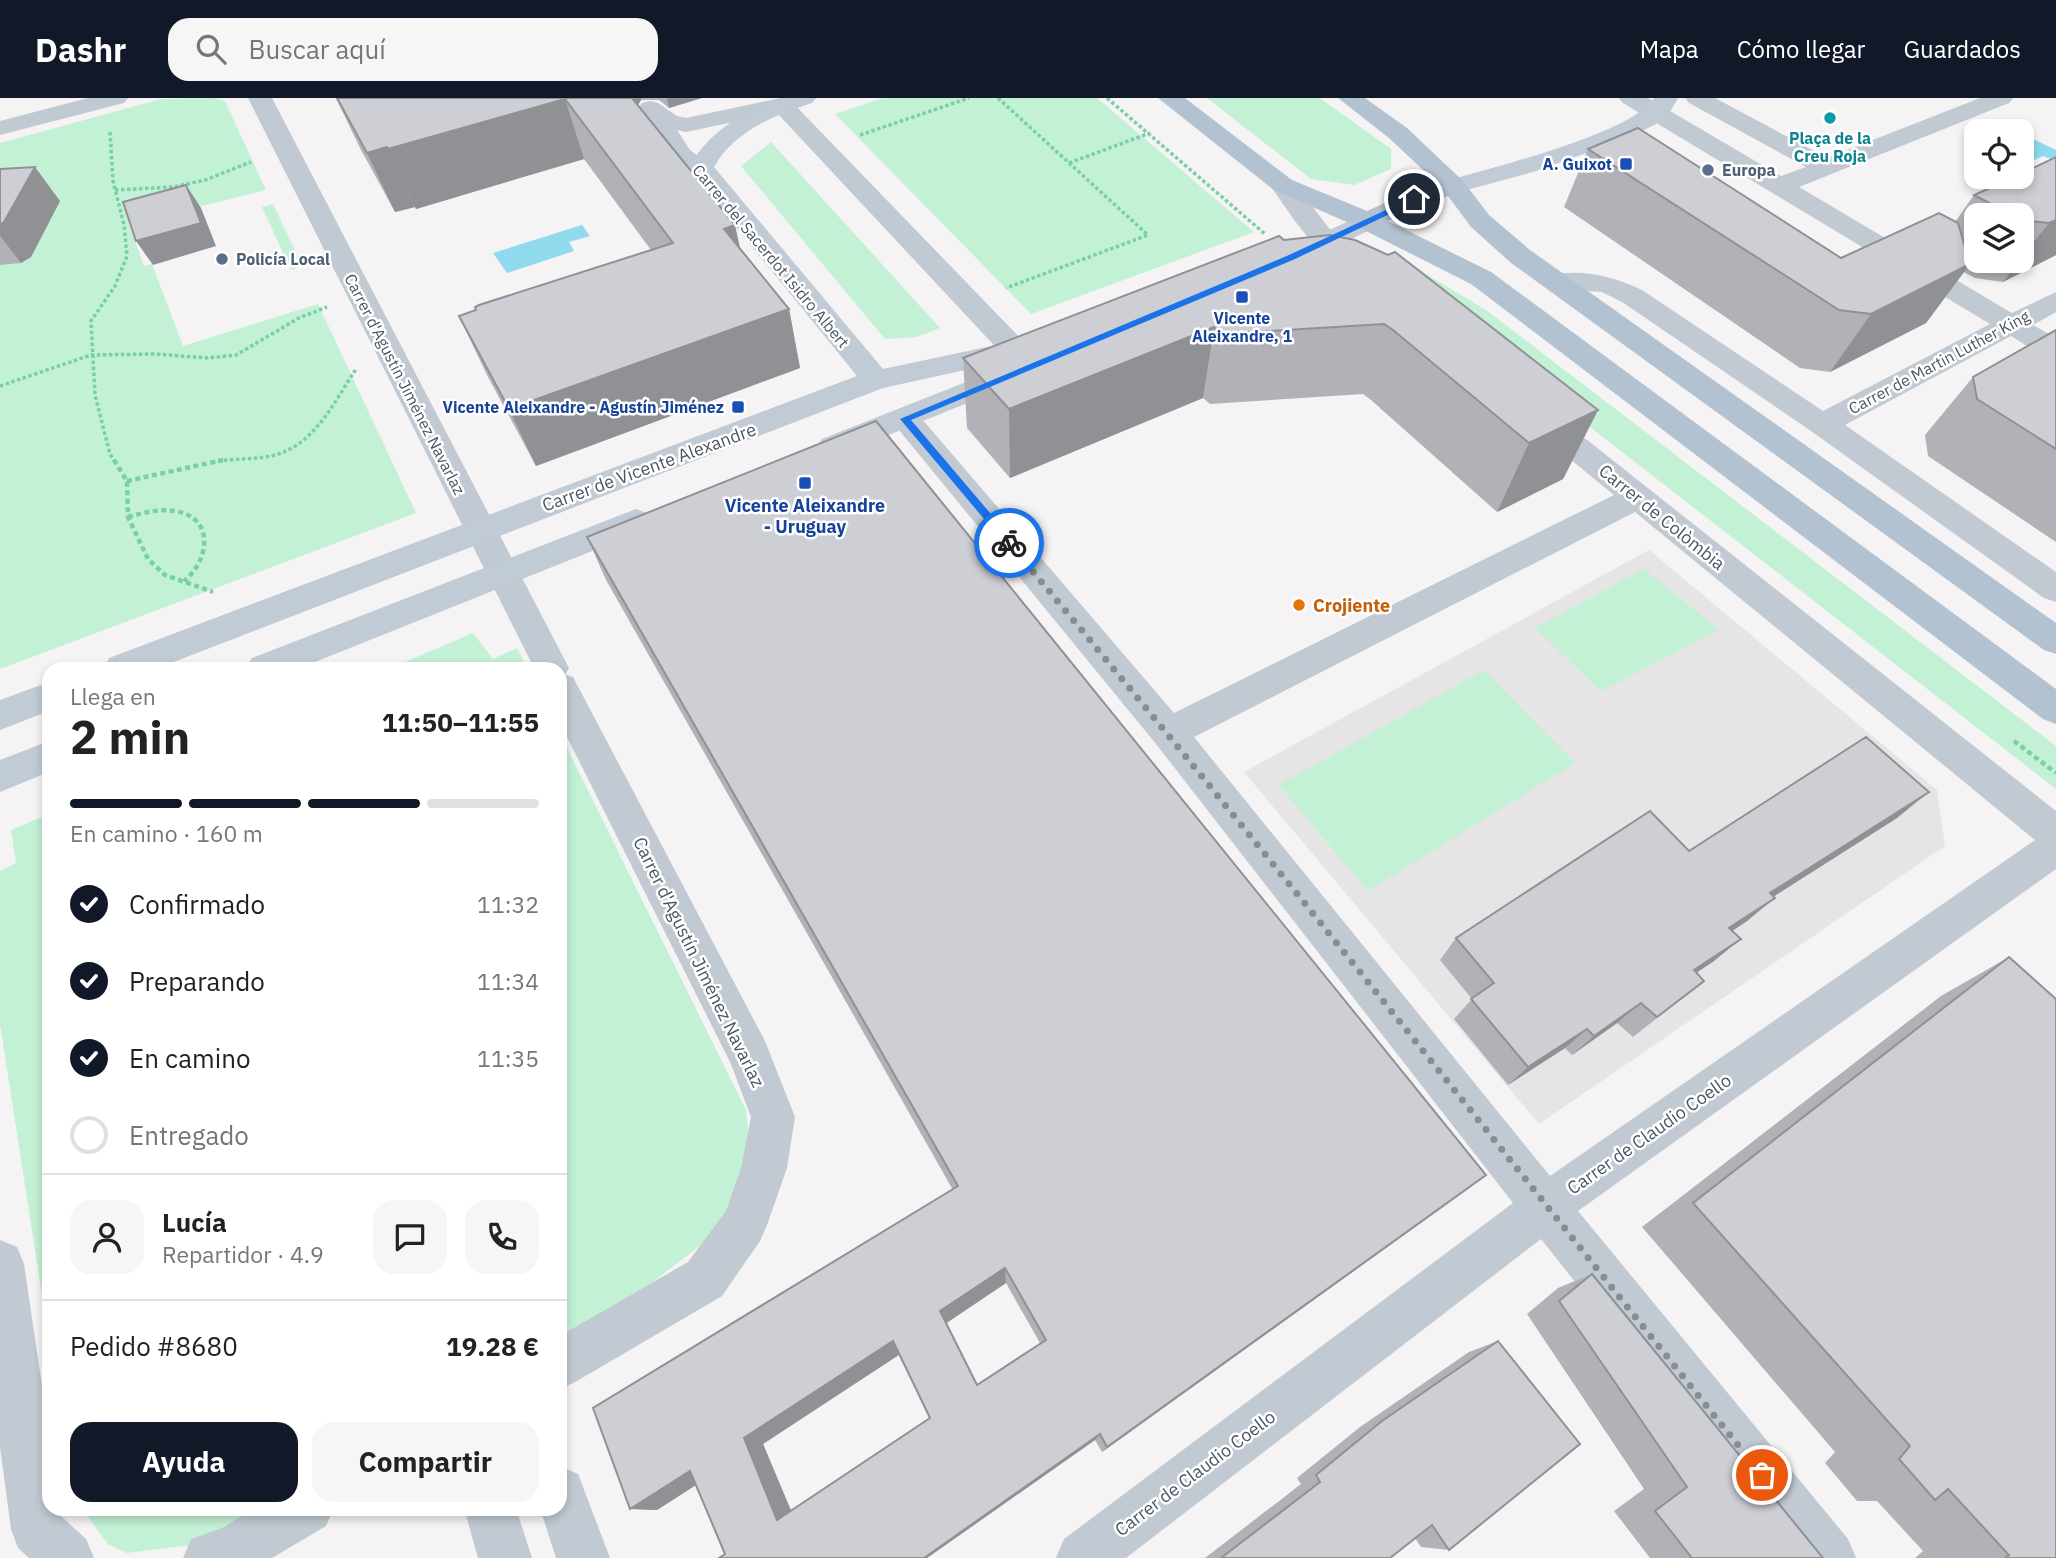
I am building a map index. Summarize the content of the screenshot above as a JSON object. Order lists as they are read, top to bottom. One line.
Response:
{"streets":{"street":["Carrer del Sacerdot Isidro Albert","Carrer de Martin Luther King","Carrer d'Agustín Jiménez Navarlaz","Carrer de Vicente Alexandre","Carrer de Colòmbia","Carrer de Claudio Coello"]},"crossings":[["Carrer del Sacerdot Isidro Albert","Carrer de Vicente Alexandre"],["Carrer d'Agustín Jiménez Navarlaz","Carrer de Vicente Alexandre"]],"places":{"other":["Plaça de la Creu Roja","Europa","Policía Local","Crojiente"],"transit":["A. Guixot","Vicente Aleixandre, 1","Vicente Aleixandre - Agustín Jiménez","Vicente Aleixandre - Uruguay"]},"page":{"header":"Dashr","search":"Buscar aquí","nav":["Mapa","Cómo llegar","Guardados"],"heading":["2 min","Llega en","11:50–11:55"],"panel":["Lucía","Repartidor · 4.9","Pedido #8680","19.28 €"],"bar":"En camino · 160 m","list":[["Confirmado","11:32"],["Preparando","11:34"],["En camino","11:35"],"Entregado"],"buttons":["Ayuda","Compartir"]}}
